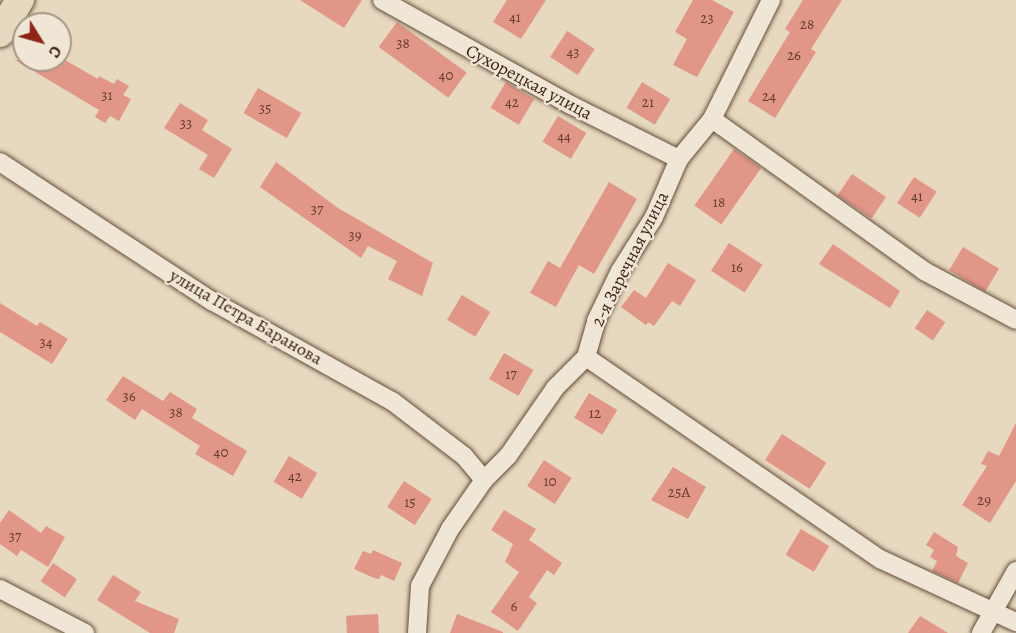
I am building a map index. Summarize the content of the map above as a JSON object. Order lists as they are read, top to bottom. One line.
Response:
{"streets":{"street":["Сухорецкая улица","2-я Заречная улица","улица Петра Баранова"]},"crossings":[["Сухорецкая улица","2-я Заречная улица"],["2-я Заречная улица","улица Петра Баранова"]],"house_numbers":["41","23","28","38","43","26","40","31","24","42","21","35","33","44","41","18","37","39","16","34","17","36","38","12","40","42","10","25А","29","15","37","6"],"north":"bottom right"}
